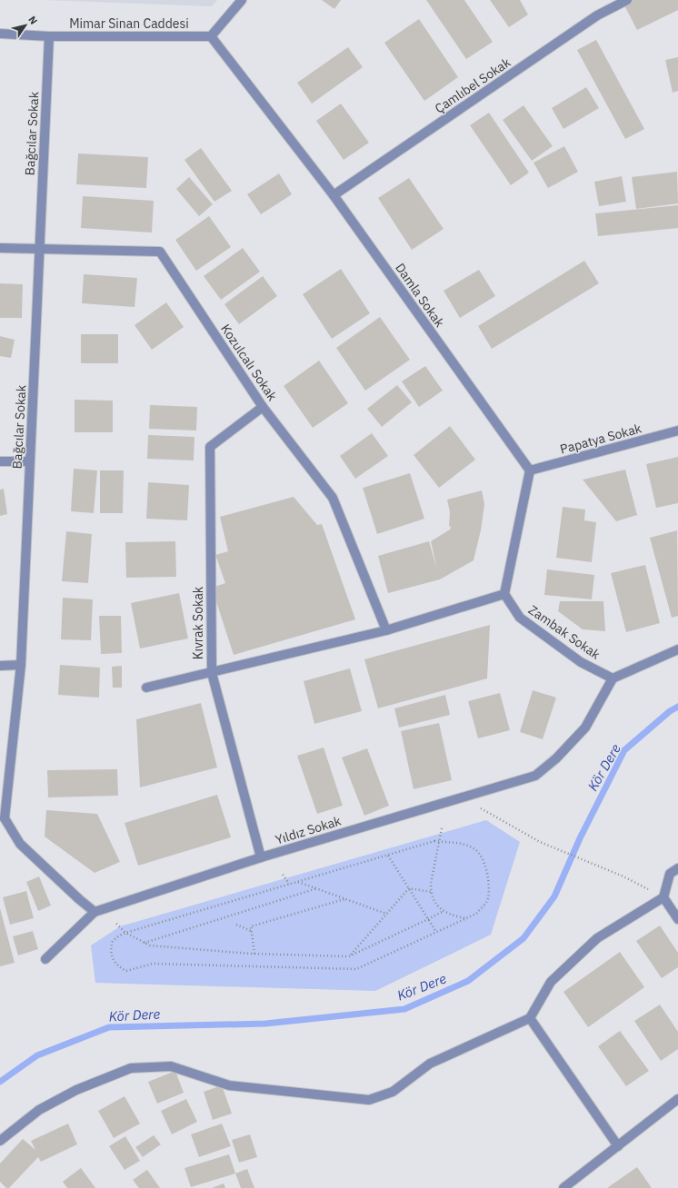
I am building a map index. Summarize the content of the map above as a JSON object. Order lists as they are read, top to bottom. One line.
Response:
{"streets":{"street":["Mimar Sinan Caddesi","Çamlıbel Sokak","Bağcılar Sokak","Damla Sokak","Kozulcalı Sokak","Papatya Sokak","Kıvrak Sokak","Zambak Sokak","Yıldız Sokak"]},"crossings":[["Mimar Sinan Caddesi","Bağcılar Sokak"],["Mimar Sinan Caddesi","Damla Sokak"],["Çamlıbel Sokak","Damla Sokak"],["Bağcılar Sokak","Kozulcalı Sokak"],["Damla Sokak","Papatya Sokak"],["Kozulcalı Sokak","Kıvrak Sokak"],["Kıvrak Sokak","Yıldız Sokak"],["Zambak Sokak","Yıldız Sokak"]],"water":["Kör Dere"],"north":"top right"}
